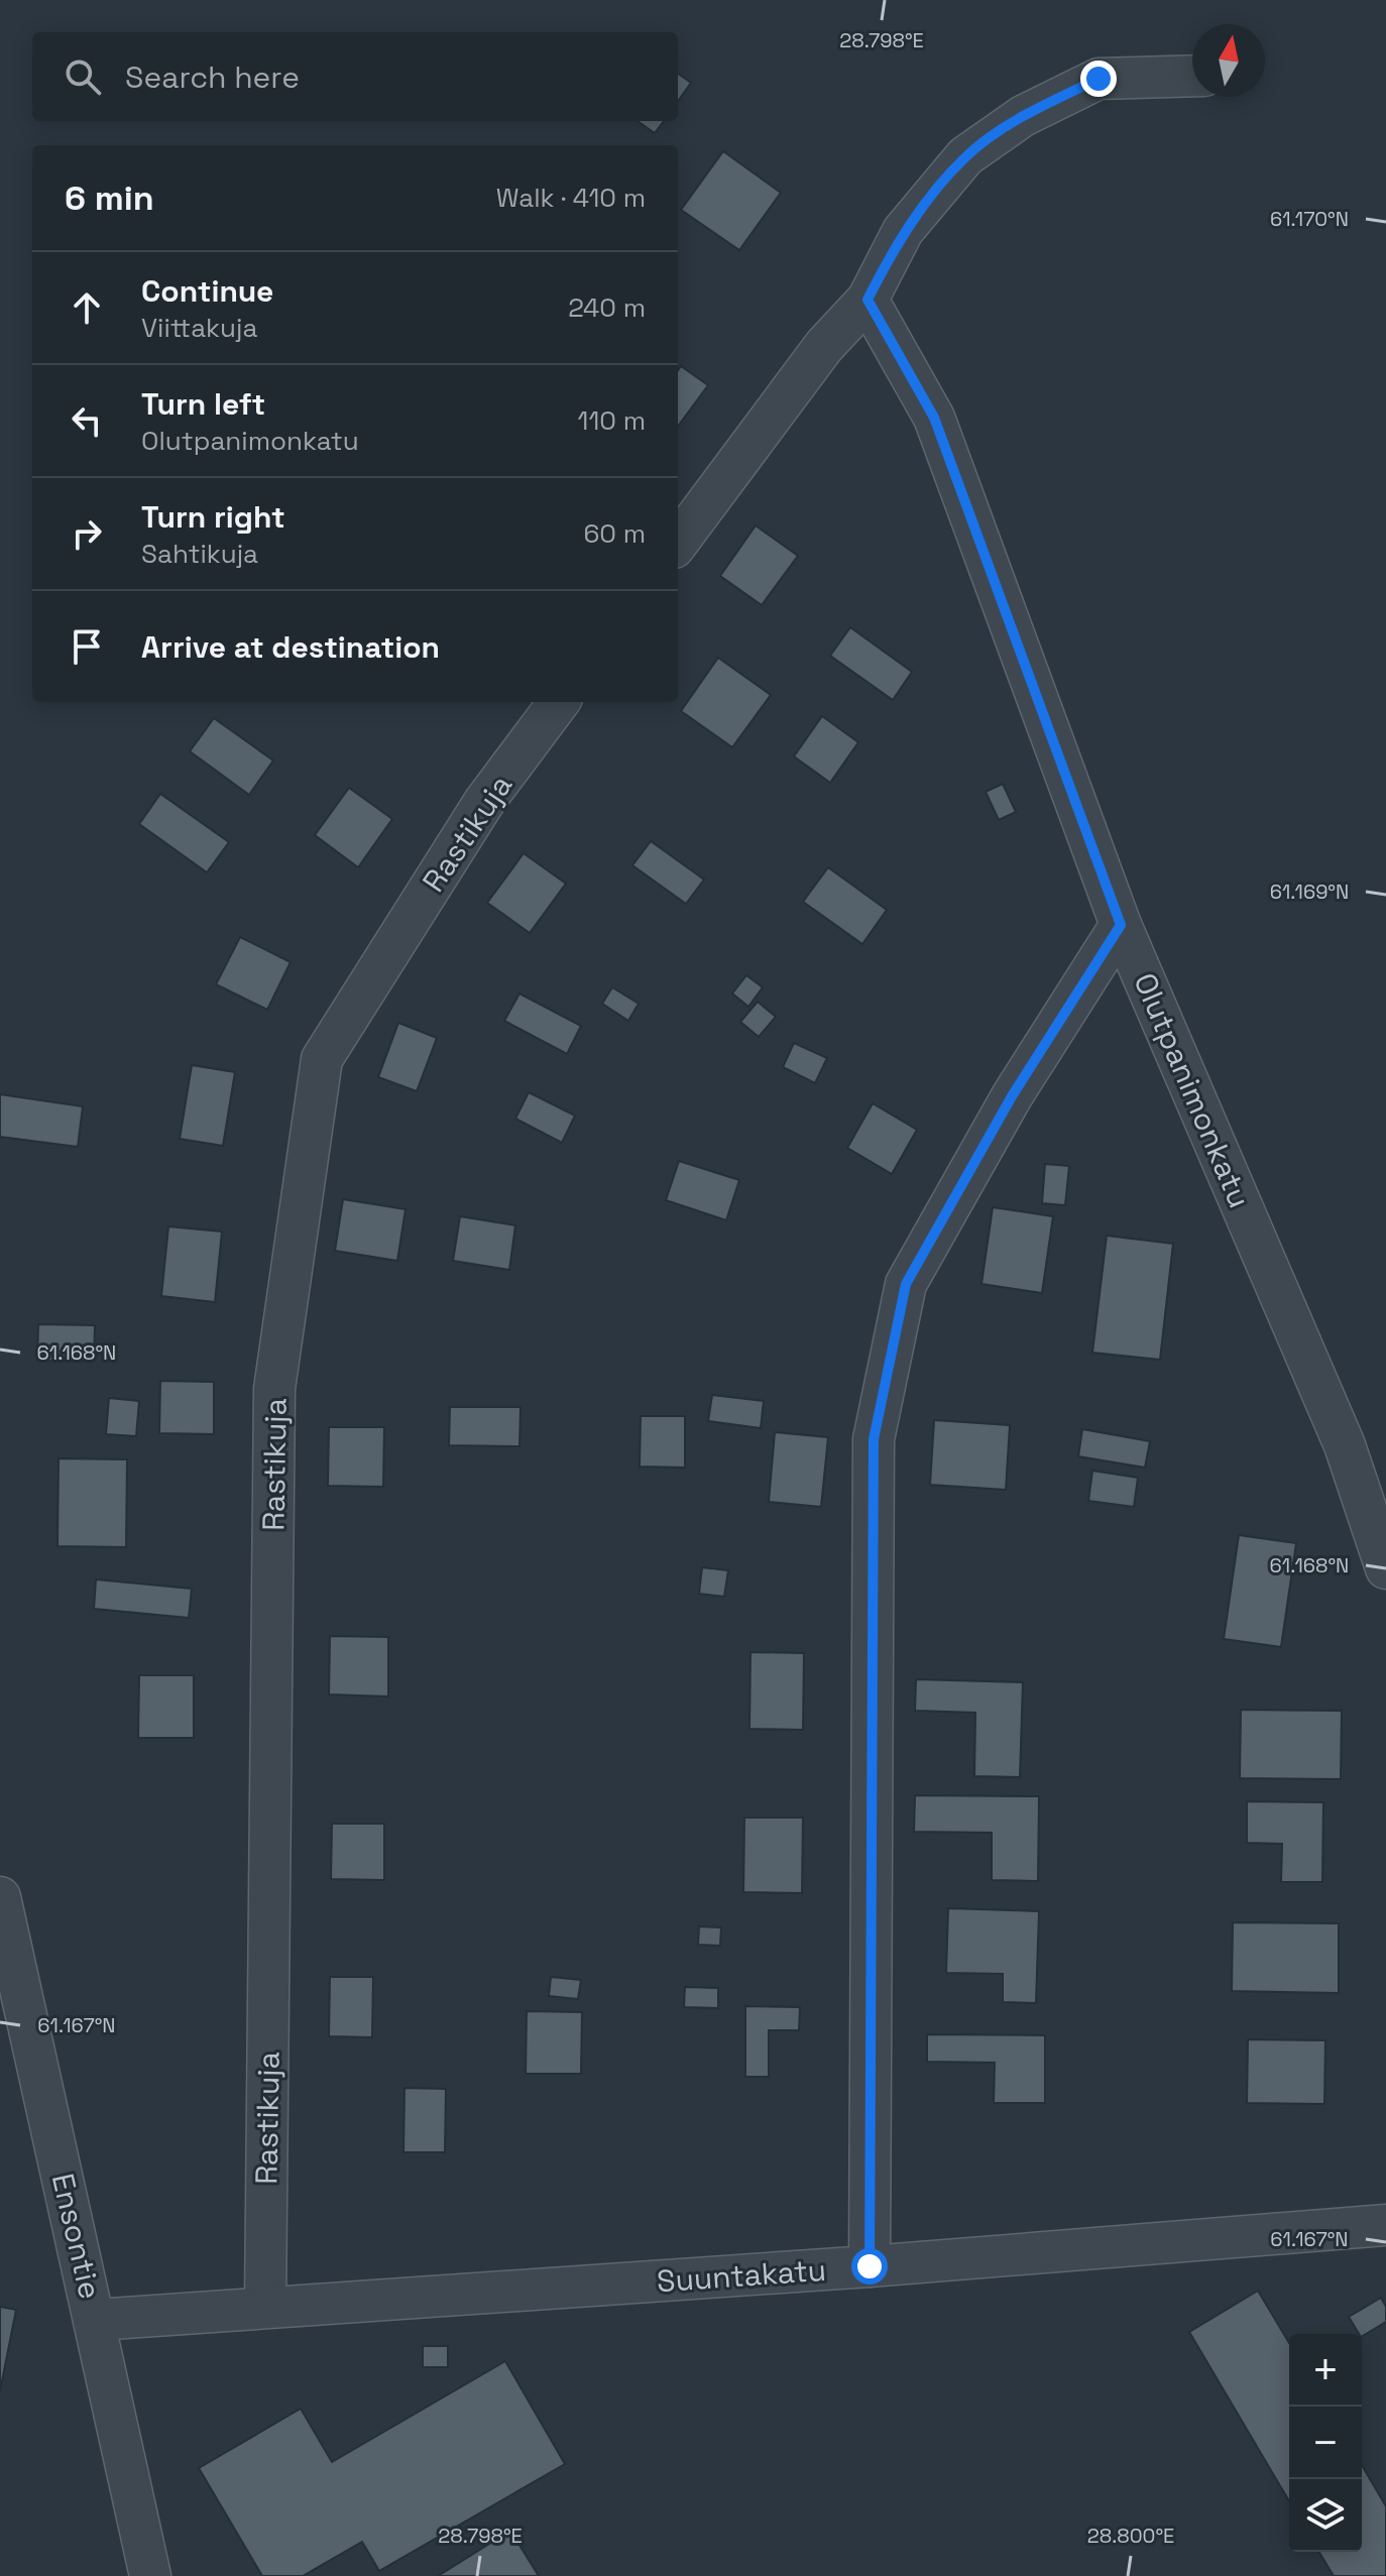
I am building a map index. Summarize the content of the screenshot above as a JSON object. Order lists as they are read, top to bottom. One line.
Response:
{"streets":{"street":["Rastikuja","Olutpanimonkatu","Ensontie","Suuntakatu"]},"crossings":[["Rastikuja","Suuntakatu"],["Ensontie","Suuntakatu"]],"north":"top","page":{"search":"Search here","heading":["6 min","Walk · 410 m"],"list":[["Continue","Viittakuja","240 m"],["Turn left","Olutpanimonkatu","110 m"],["Turn right","Sahtikuja","60 m"],"Arrive at destination"],"map_buttons":["+","−"]},"coordinates":["28.798°E","61.170°N","61.169°N","61.168°N","61.167°N","28.800°E"]}
